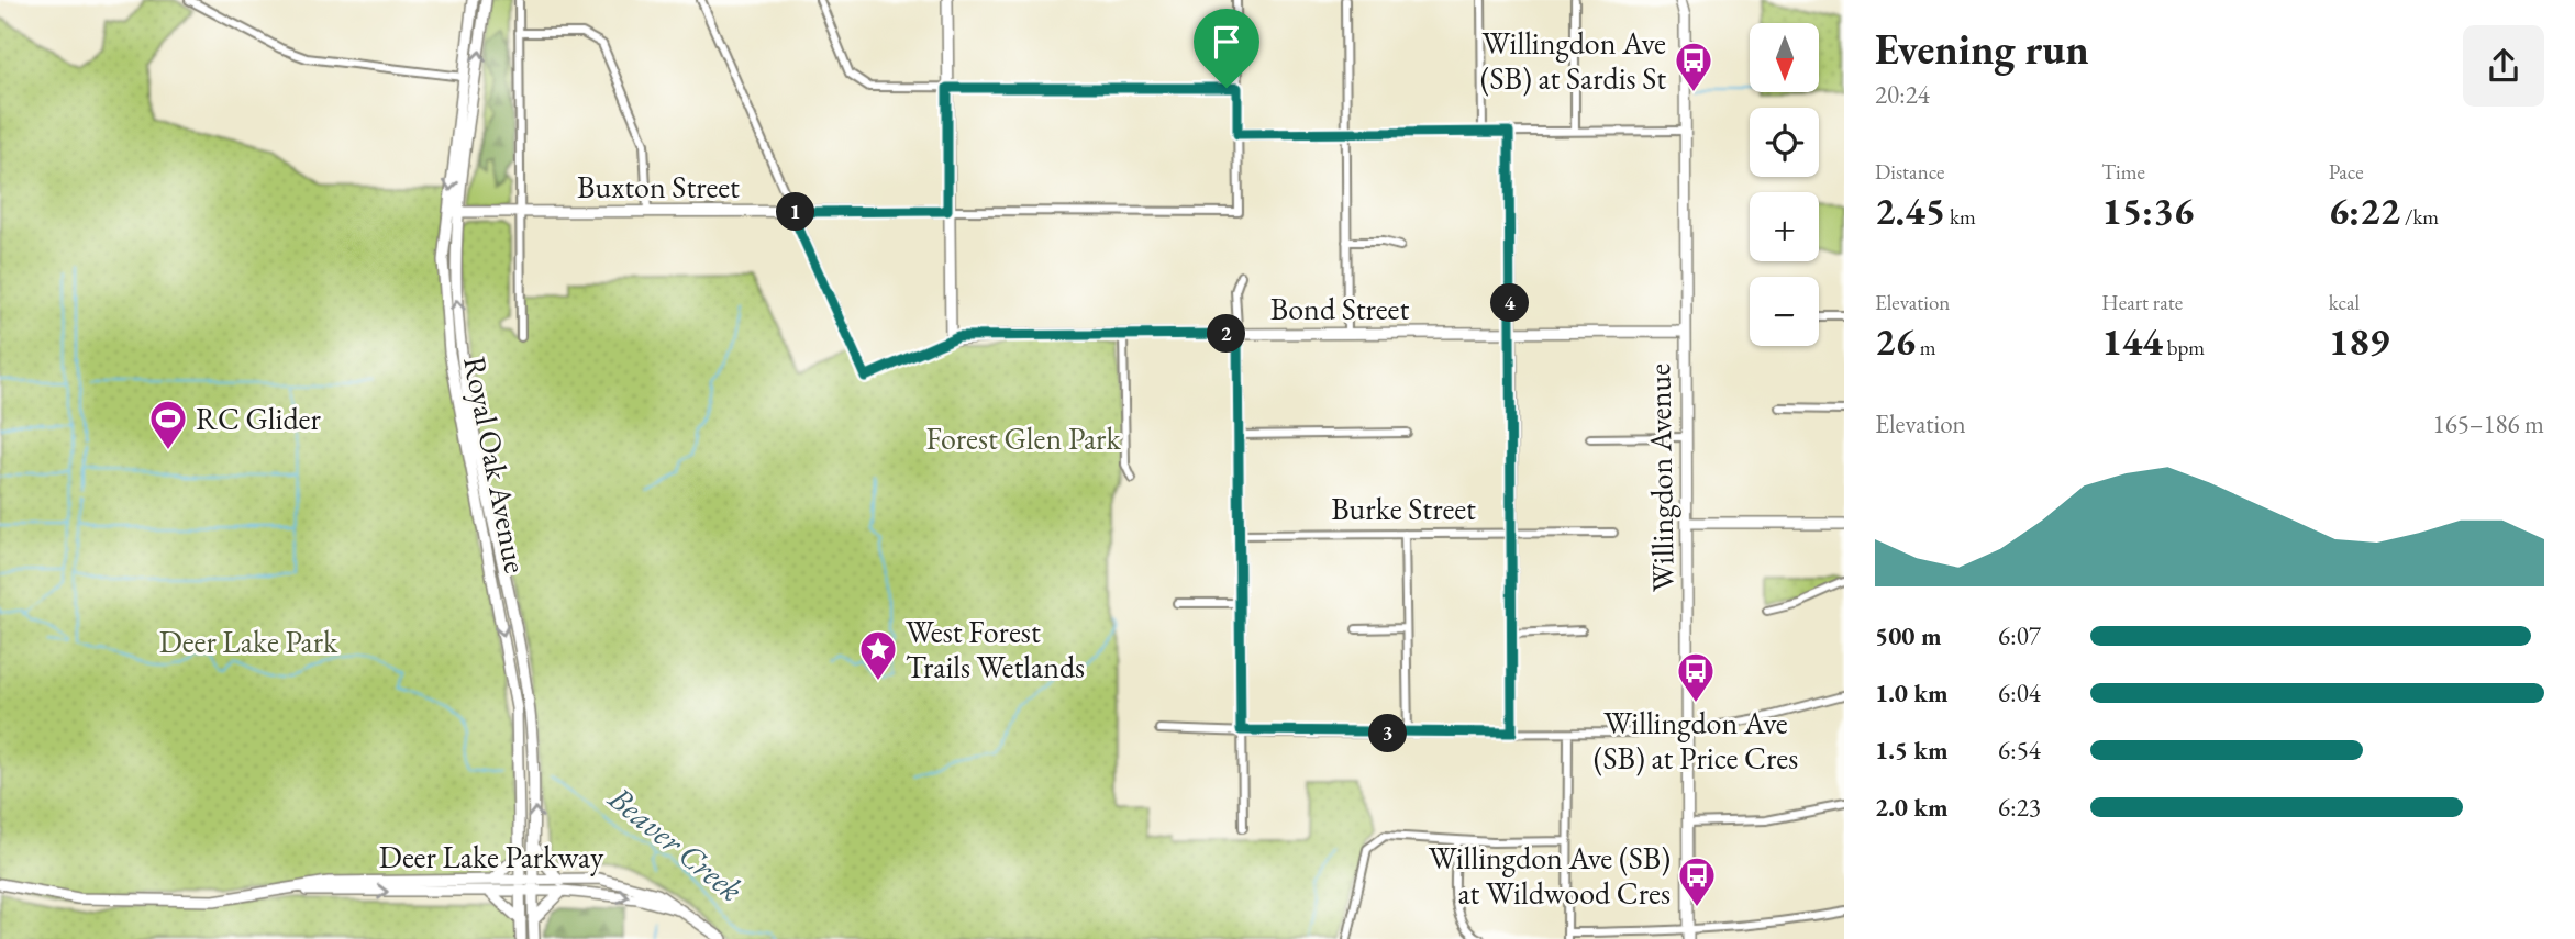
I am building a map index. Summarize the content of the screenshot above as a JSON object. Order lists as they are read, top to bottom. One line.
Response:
{"streets":{"main road":["Buxton Street","Bond Street","Royal Oak Avenue","Willingdon Avenue","Deer Lake Parkway"],"street":["Burke Street"]},"crossings":[["Buxton Street","Bond Street"],["Buxton Street","Royal Oak Avenue"],["Bond Street","Willingdon Avenue"],["Royal Oak Avenue","Deer Lake Parkway"]],"water":["Beaver Creek"],"parks":["Forest Glen Park","Deer Lake Park"],"places":{"bus stop":["Willingdon Ave (SB) at Sardis St","Willingdon Ave (SB) at Price Cres","Willingdon Ave (SB) at Wildwood Cres"],"sports":["RC Glider"],"place":["West Forest Trails Wetlands"]},"north":"bottom","page":{"heading":["Evening run","20:24"],"map_buttons":["+","−"],"stats":[["Distance","2.45 km"],["Time","15:36"],["Pace","6:22 /km"],["Elevation","26 m"],["Heart rate","144 bpm"],["kcal","189"]],"pins":["1","4","2","3"],"chart":["Elevation","165–186 m"],"list":[{"name":"500 m","note":"6:07"},{"name":"1.0 km","note":"6:04"},{"name":"1.5 km","note":"6:54"},{"name":"2.0 km","note":"6:23"}]}}
